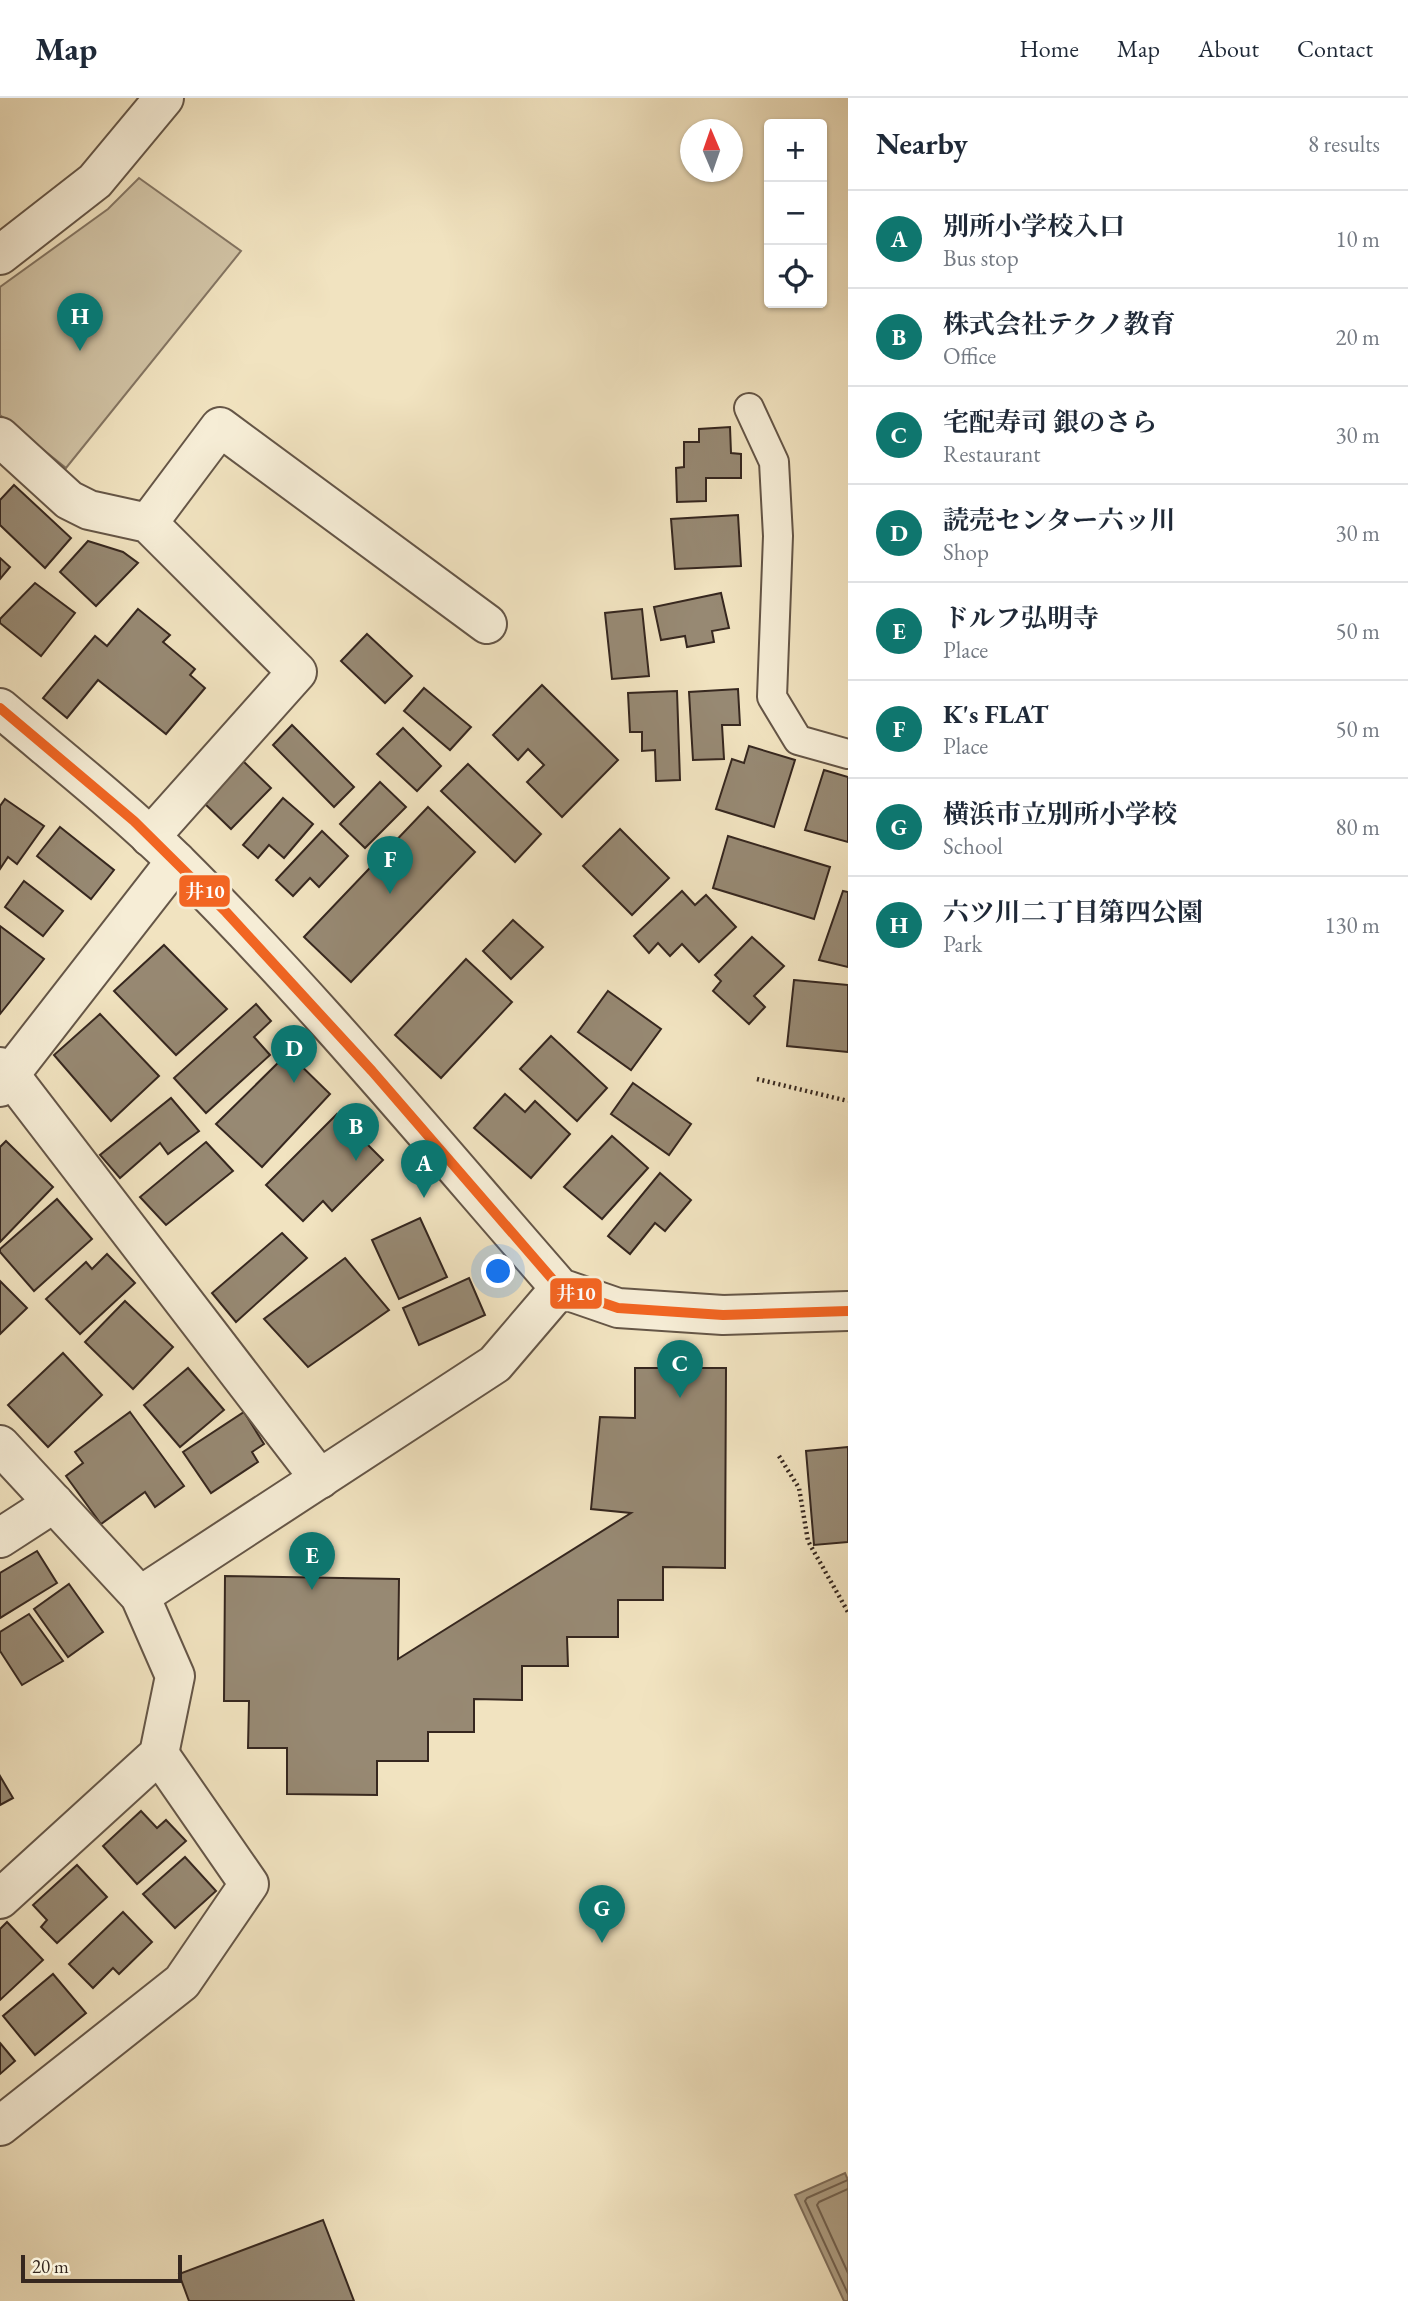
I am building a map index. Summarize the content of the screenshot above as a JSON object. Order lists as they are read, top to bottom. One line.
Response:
{"lines":["transit line 井10"],"scale_bar":"20 m","north":"top","page":{"header":"Map","nav":["Home","Map","About","Contact"],"heading":["Nearby","8 results"],"map_buttons":["+","−"],"list":[{"mark":"A","name":"別所小学校入口","note":"Bus stop","value":"10 m"},{"mark":"B","name":"株式会社テクノ教育","note":"Office","value":"20 m"},{"mark":"C","name":"宅配寿司 銀のさら","note":"Restaurant","value":"30 m"},{"mark":"D","name":"読売センター六ッ川","note":"Shop","value":"30 m"},{"mark":"E","name":"ドルフ弘明寺","note":"Place","value":"50 m"},{"mark":"F","name":"K's FLAT","note":"Place","value":"50 m"},{"mark":"G","name":"横浜市立別所小学校","note":"School","value":"80 m"},{"mark":"H","name":"六ツ川二丁目第四公園","note":"Park","value":"130 m"}],"pins":["H","F","D","B","A","C","E","G"],"scale":"20 m"}}
